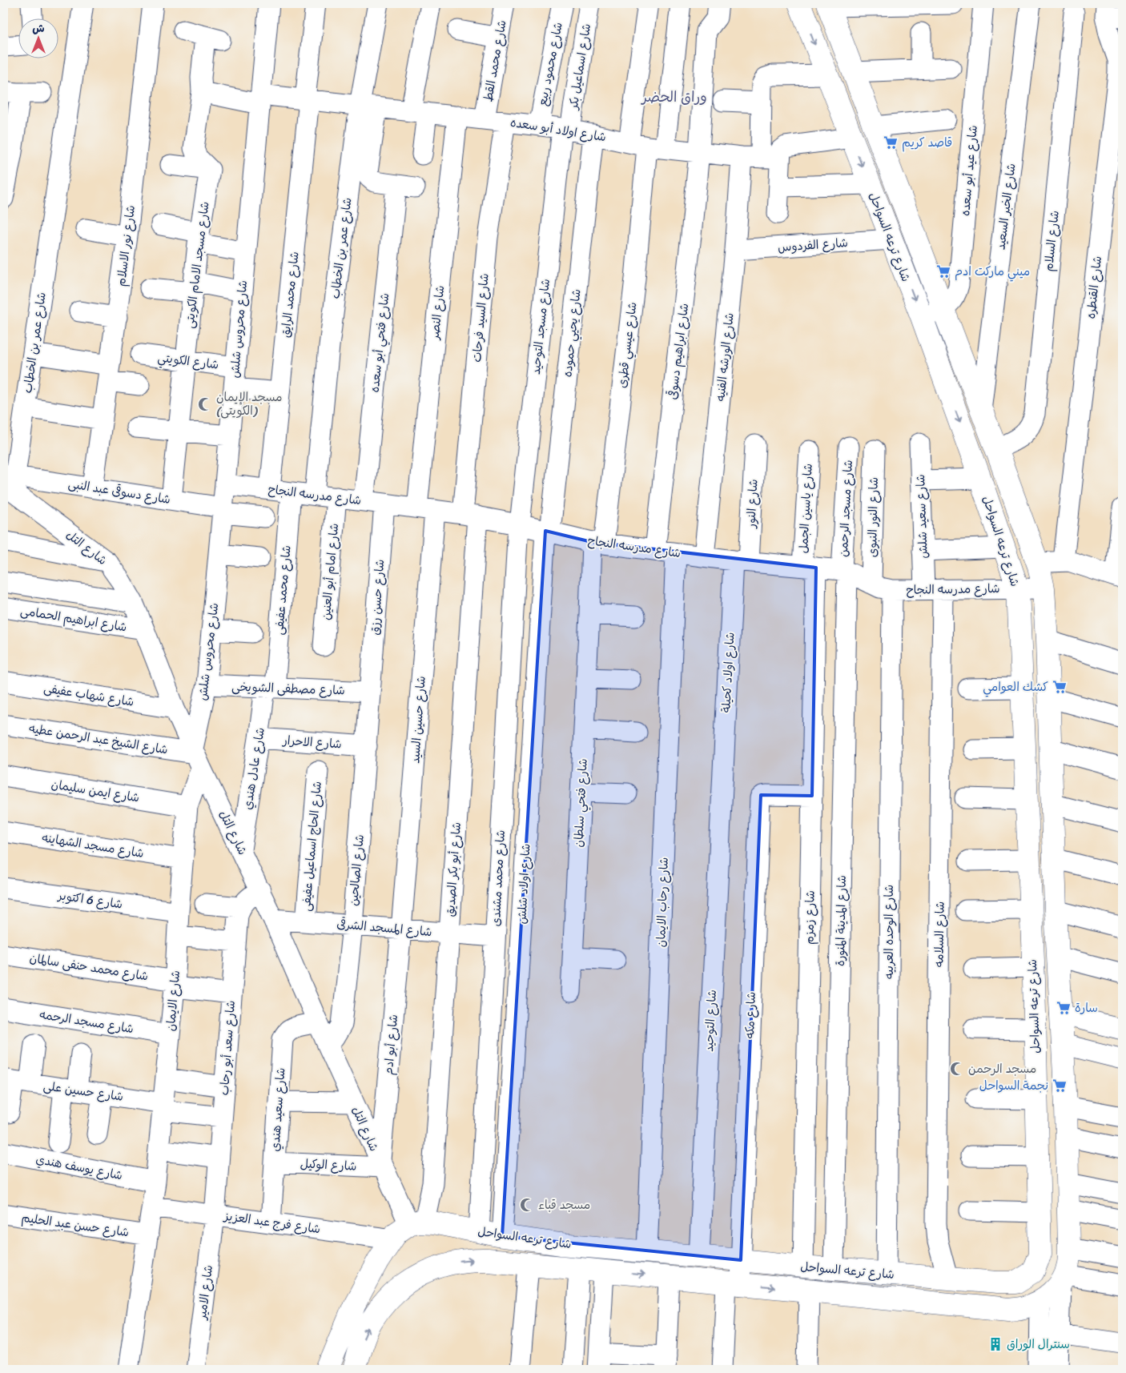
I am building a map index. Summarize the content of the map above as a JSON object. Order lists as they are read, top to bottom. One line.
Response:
{"streets":{"main road":["شارع ترعه السواحل"],"street":["شارع محمد القط","شارع محمود ربيع","شارع اسماعيل بكر","شارع اولاد أبو سعده","شارع عيد أبو سعده","شارع الخبر السعيد","شارع السلام","شارع الفردوس","شارع نور الاسلام","شارع عمر بن الخطاب","شارع مسجد الامام الكويتى","شارع القنطره","شارع محمد الرايق","شارع النصر","شارع السيد فرحات","شارع مسجد التوحيد","شارع محروس شلش","شارع يحيي حموده","شارع فتحي أبو سعده","شارع عيسي قطرى","شارع ابراهيم دسوقى","شارع الورشه الفنيه","شارع الكويتي","شارع دسوقى عبد النبى","شارع مدرسه النجاح","شارع النور","شارع ياسين الجمل","شارع مسجد الرحمن","شارع سعيد شلش","شارع النور النبوى","شارع التل","شارع امام أبو العنين","شارع محمد عفيفى","شارع حسن رزق","شارع ابراهيم الحمامى","شارع اولاد كحيلة","شارع مصطفى الشويخى","شارع شهاب عفيفى","شارع حسين السيد","شارع الشيخ عبد الرحمن عطيه","شارع الاحرار","شارع عادل هندي","شارع ايمن سليمان","شارع فتحي سلطان","شارع مسجد الشهاينه","شارع الحاج اسماعيل عفيفى","شارع أبو بكر الصديق","شارع الصالحين","شارع محمد مشندى","شارع اولاد شلش","شارع 6 اكتوبر","شارع رحاب الايمان","شارع زمزم","شارع المدينة المنورة","شارع المسجد الشرقى","شارع الوحده العربيه","شارع السلامه","شارع محمد حنفى سالمان","شارع الايمان","شارع مكه","شارع التوحيد","شارع مسجد الرحمه","شارع أبو ادم","شارع سعد أبو رحاب","شارع حسين على","شارع سعيد هندي","شارع الوكيل","شارع يوسف هندي","شارع فرج عبد العزيز","شارع حسن عبد الحليم","شارع الامير"]},"crossings":[["شارع محمد القط","شارع اولاد أبو سعده"],["شارع محمود ربيع","شارع اولاد أبو سعده"],["شارع اسماعيل بكر","شارع اولاد أبو سعده"],["شارع اسماعيل بكر","شارع مسجد التوحيد"],["شارع اولاد أبو سعده","شارع ترعه السواحل"],["شارع اولاد أبو سعده","شارع عمر بن الخطاب"],["شارع اولاد أبو سعده","شارع محمد الرايق"],["شارع اولاد أبو سعده","شارع النصر"],["شارع اولاد أبو سعده","شارع السيد فرحات"],["شارع اولاد أبو سعده","شارع مسجد التوحيد"],["شارع اولاد أبو سعده","شارع محروس شلش"],["شارع اولاد أبو سعده","شارع يحيي حموده"],["شارع اولاد أبو سعده","شارع فتحي أبو سعده"],["شارع اولاد أبو سعده","شارع عيسي قطرى"],["شارع اولاد أبو سعده","شارع ابراهيم دسوقى"],["شارع اولاد أبو سعده","شارع الورشه الفنيه"],["شارع عيد أبو سعده","شارع ترعه السواحل"],["شارع الخبر السعيد","شارع ترعه السواحل"],["شارع ترعه السواحل","شارع السلام"],["شارع ترعه السواحل","شارع الفردوس"],["شارع ترعه السواحل","شارع الورشه الفنيه"],["شارع ترعه السواحل","شارع مدرسه النجاح"],["شارع ترعه السواحل","شارع التل"],["شارع ترعه السواحل","شارع أبو بكر الصديق"],["شارع ترعه السواحل","شارع محمد مشندى"],["شارع ترعه السواحل","شارع اولاد شلش"],["شارع ترعه السواحل","شارع رحاب الايمان"],["شارع ترعه السواحل","شارع زمزم"],["شارع ترعه السواحل","شارع المدينة المنورة"],["شارع ترعه السواحل","شارع الوحده العربيه"],["شارع ترعه السواحل","شارع السلامه"],["شارع ترعه السواحل","شارع مكه"],["شارع ترعه السواحل","شارع التوحيد"],["شارع الفردوس","شارع الورشه الفنيه"],["شارع نور الاسلام","شارع دسوقى عبد النبى"],["شارع عمر بن الخطاب","شارع فتحي أبو سعده"],["شارع عمر بن الخطاب","شارع دسوقى عبد النبى"],["شارع عمر بن الخطاب","شارع مدرسه النجاح"],["شارع عمر بن الخطاب","شارع التل"],["شارع مسجد الامام الكويتى","شارع الكويتي"],["شارع مسجد الامام الكويتى","شارع دسوقى عبد النبى"],["شارع محمد الرايق","شارع مدرسه النجاح"],["شارع النصر","شارع مدرسه النجاح"],["شارع النصر","شارع حسين السيد"],["شارع السيد فرحات","شارع مدرسه النجاح"],["شارع السيد فرحات","شارع أبو بكر الصديق"],["شارع مسجد التوحيد","شارع مدرسه النجاح"],["شارع مسجد التوحيد","شارع محمد مشندى"],["شارع محروس شلش","شارع الكويتي"],["شارع محروس شلش","شارع دسوقى عبد النبى"],["شارع محروس شلش","شارع مدرسه النجاح"],["شارع محروس شلش","شارع التل"],["شارع محروس شلش","شارع مصطفى الشويخى"],["شارع محروس شلش","شارع الشيخ عبد الرحمن عطيه"],["شارع محروس شلش","شارع الايمان"],["شارع يحيي حموده","شارع مدرسه النجاح"],["شارع يحيي حموده","شارع اولاد شلش"],["شارع فتحي أبو سعده","شارع مدرسه النجاح"],["شارع عيسي قطرى","شارع مدرسه النجاح"],["شارع عيسي قطرى","شارع فتحي سلطان"],["شارع ابراهيم دسوقى","شارع مدرسه النجاح"],["شارع الورشه الفنيه","شارع مدرسه النجاح"],["شارع دسوقى عبد النبى","شارع التل"],["شارع مدرسه النجاح","شارع النور"],["شارع مدرسه النجاح","شارع ياسين الجمل"],["شارع مدرسه النجاح","شارع مسجد الرحمن"],["شارع مدرسه النجاح","شارع سعيد شلش"],["شارع مدرسه النجاح","شارع النور النبوى"],["شارع مدرسه النجاح","شارع امام أبو العنين"],["شارع مدرسه النجاح","شارع محمد عفيفى"],["شارع مدرسه النجاح","شارع حسن رزق"],["شارع مدرسه النجاح","شارع اولاد كحيلة"],["شارع مدرسه النجاح","شارع حسين السيد"],["شارع مدرسه النجاح","شارع فتحي سلطان"],["شارع مدرسه النجاح","شارع أبو بكر الصديق"],["شارع مدرسه النجاح","شارع محمد مشندى"],["شارع مدرسه النجاح","شارع اولاد شلش"],["شارع مدرسه النجاح","شارع رحاب الايمان"],["شارع مدرسه النجاح","شارع زمزم"],["شارع مدرسه النجاح","شارع المدينة المنورة"],["شارع مدرسه النجاح","شارع الوحده العربيه"],["شارع مدرسه النجاح","شارع السلامه"],["شارع النور","شارع اولاد كحيلة"],["شارع ياسين الجمل","شارع زمزم"],["شارع مسجد الرحمن","شارع المدينة المنورة"],["شارع سعيد شلش","شارع السلامه"],["شارع التل","شارع ابراهيم الحمامى"],["شارع التل","شارع شهاب عفيفى"],["شارع التل","شارع الشيخ عبد الرحمن عطيه"],["شارع التل","شارع عادل هندي"],["شارع التل","شارع أبو بكر الصديق"],["شارع التل","شارع الصالحين"],["شارع التل","شارع المسجد الشرقى"],["شارع التل","شارع الايمان"],["شارع التل","شارع أبو ادم"],["شارع التل","شارع سعيد هندي"],["شارع التل","شارع الوكيل"],["شارع محمد عفيفى","شارع مصطفى الشويخى"],["شارع محمد عفيفى","شارع عادل هندي"],["شارع حسن رزق","شارع مصطفى الشويخى"],["شارع حسن رزق","شارع الصالحين"],["شارع اولاد كحيلة","شارع التوحيد"],["شارع مصطفى الشويخى","شارع عادل هندي"],["شارع مصطفى الشويخى","شارع الصالحين"],["شارع حسين السيد","شارع المسجد الشرقى"],["شارع حسين السيد","شارع أبو ادم"],["شارع الشيخ عبد الرحمن عطيه","شارع الايمان"],["شارع الاحرار","شارع عادل هندي"],["شارع الاحرار","شارع الصالحين"],["شارع ايمن سليمان","شارع الايمان"],["شارع مسجد الشهاينه","شارع الايمان"],["شارع الحاج اسماعيل عفيفى","شارع المسجد الشرقى"],["شارع أبو بكر الصديق","شارع المسجد الشرقى"],["شارع الصالحين","شارع المسجد الشرقى"],["شارع محمد مشندى","شارع المسجد الشرقى"],["شارع 6 اكتوبر","شارع الايمان"],["شارع زمزم","شارع مكه"],["شارع المسجد الشرقى","شارع أبو ادم"],["شارع محمد حنفى سالمان","شارع الايمان"],["شارع محمد حنفى سالمان","شارع سعد أبو رحاب"],["شارع الايمان","شارع مسجد الرحمه"],["شارع الايمان","شارع حسين على"],["شارع الايمان","شارع يوسف هندي"],["شارع الايمان","شارع فرج عبد العزيز"],["شارع الايمان","شارع حسن عبد الحليم"],["شارع أبو ادم","شارع الوكيل"],["شارع سعد أبو رحاب","شارع حسين على"],["شارع سعد أبو رحاب","شارع فرج عبد العزيز"],["شارع سعد أبو رحاب","شارع الامير"],["شارع سعيد هندي","شارع الوكيل"],["شارع سعيد هندي","شارع فرج عبد العزيز"],["شارع فرج عبد العزيز","شارع الامير"]],"districts":["وراق الحضر"],"places":{"supermarket":["قاصد كريم","ميني ماركت ادم","كشك العوامي","سارة","نجمة السواحل"],"mosque":["مسجد الإيمان (الكويتى)","مسجد الرحمن","مسجد قباء"],"building":["سنترال الوراق"]},"north":"top"}
